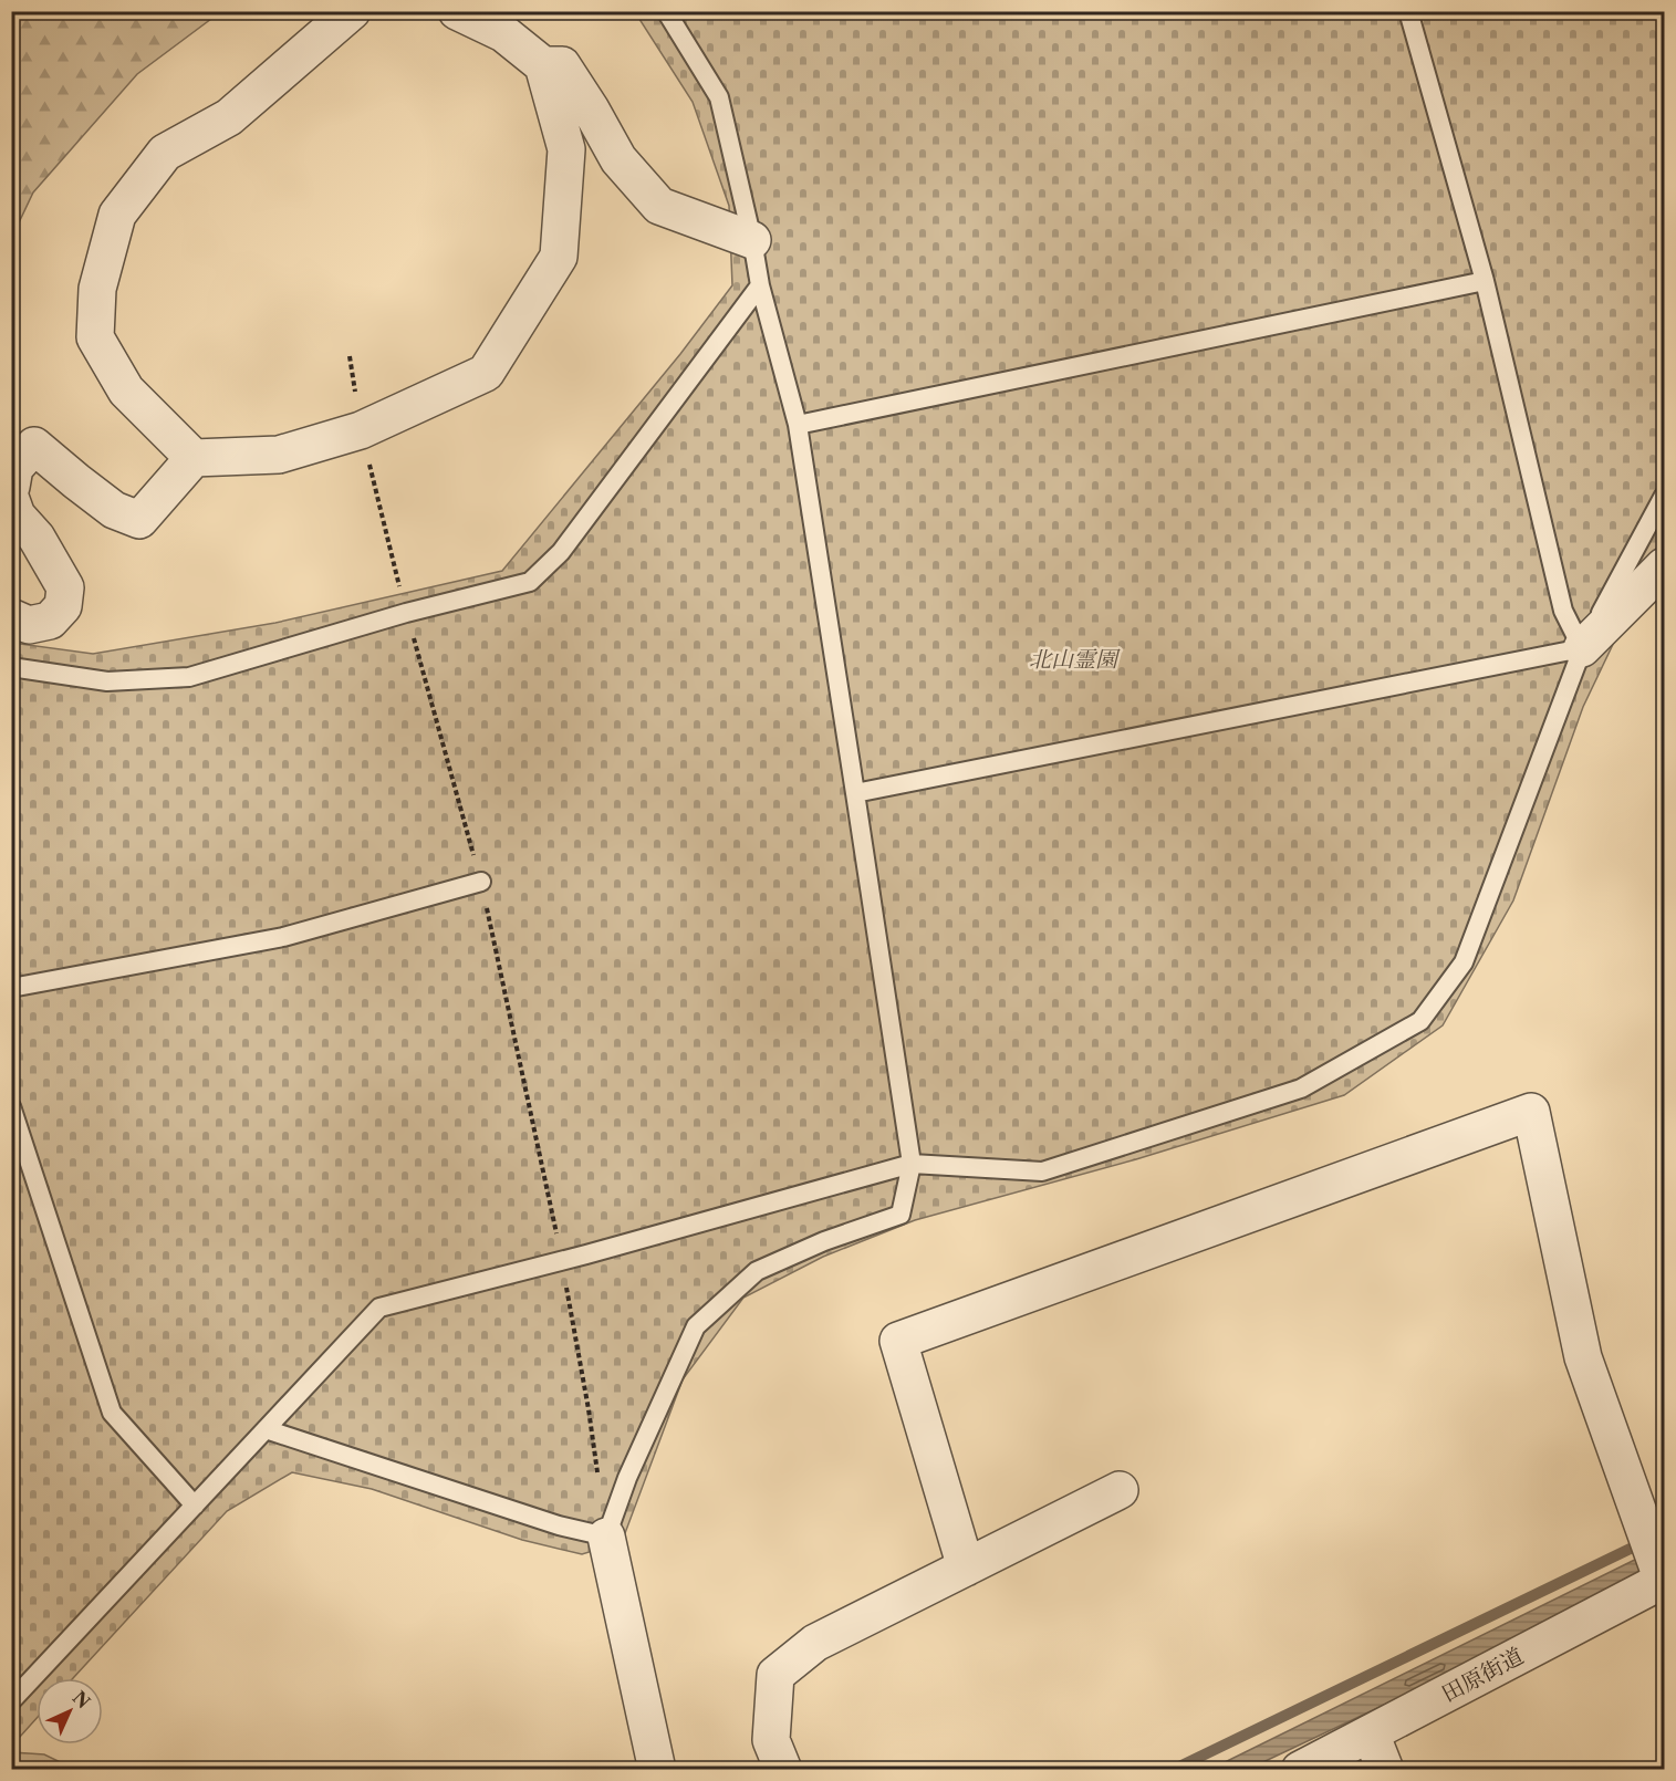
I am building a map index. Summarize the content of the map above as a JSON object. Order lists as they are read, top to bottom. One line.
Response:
{"streets":{"street":["田原街道"]},"parks":["北山霊園"],"north":"top right"}
